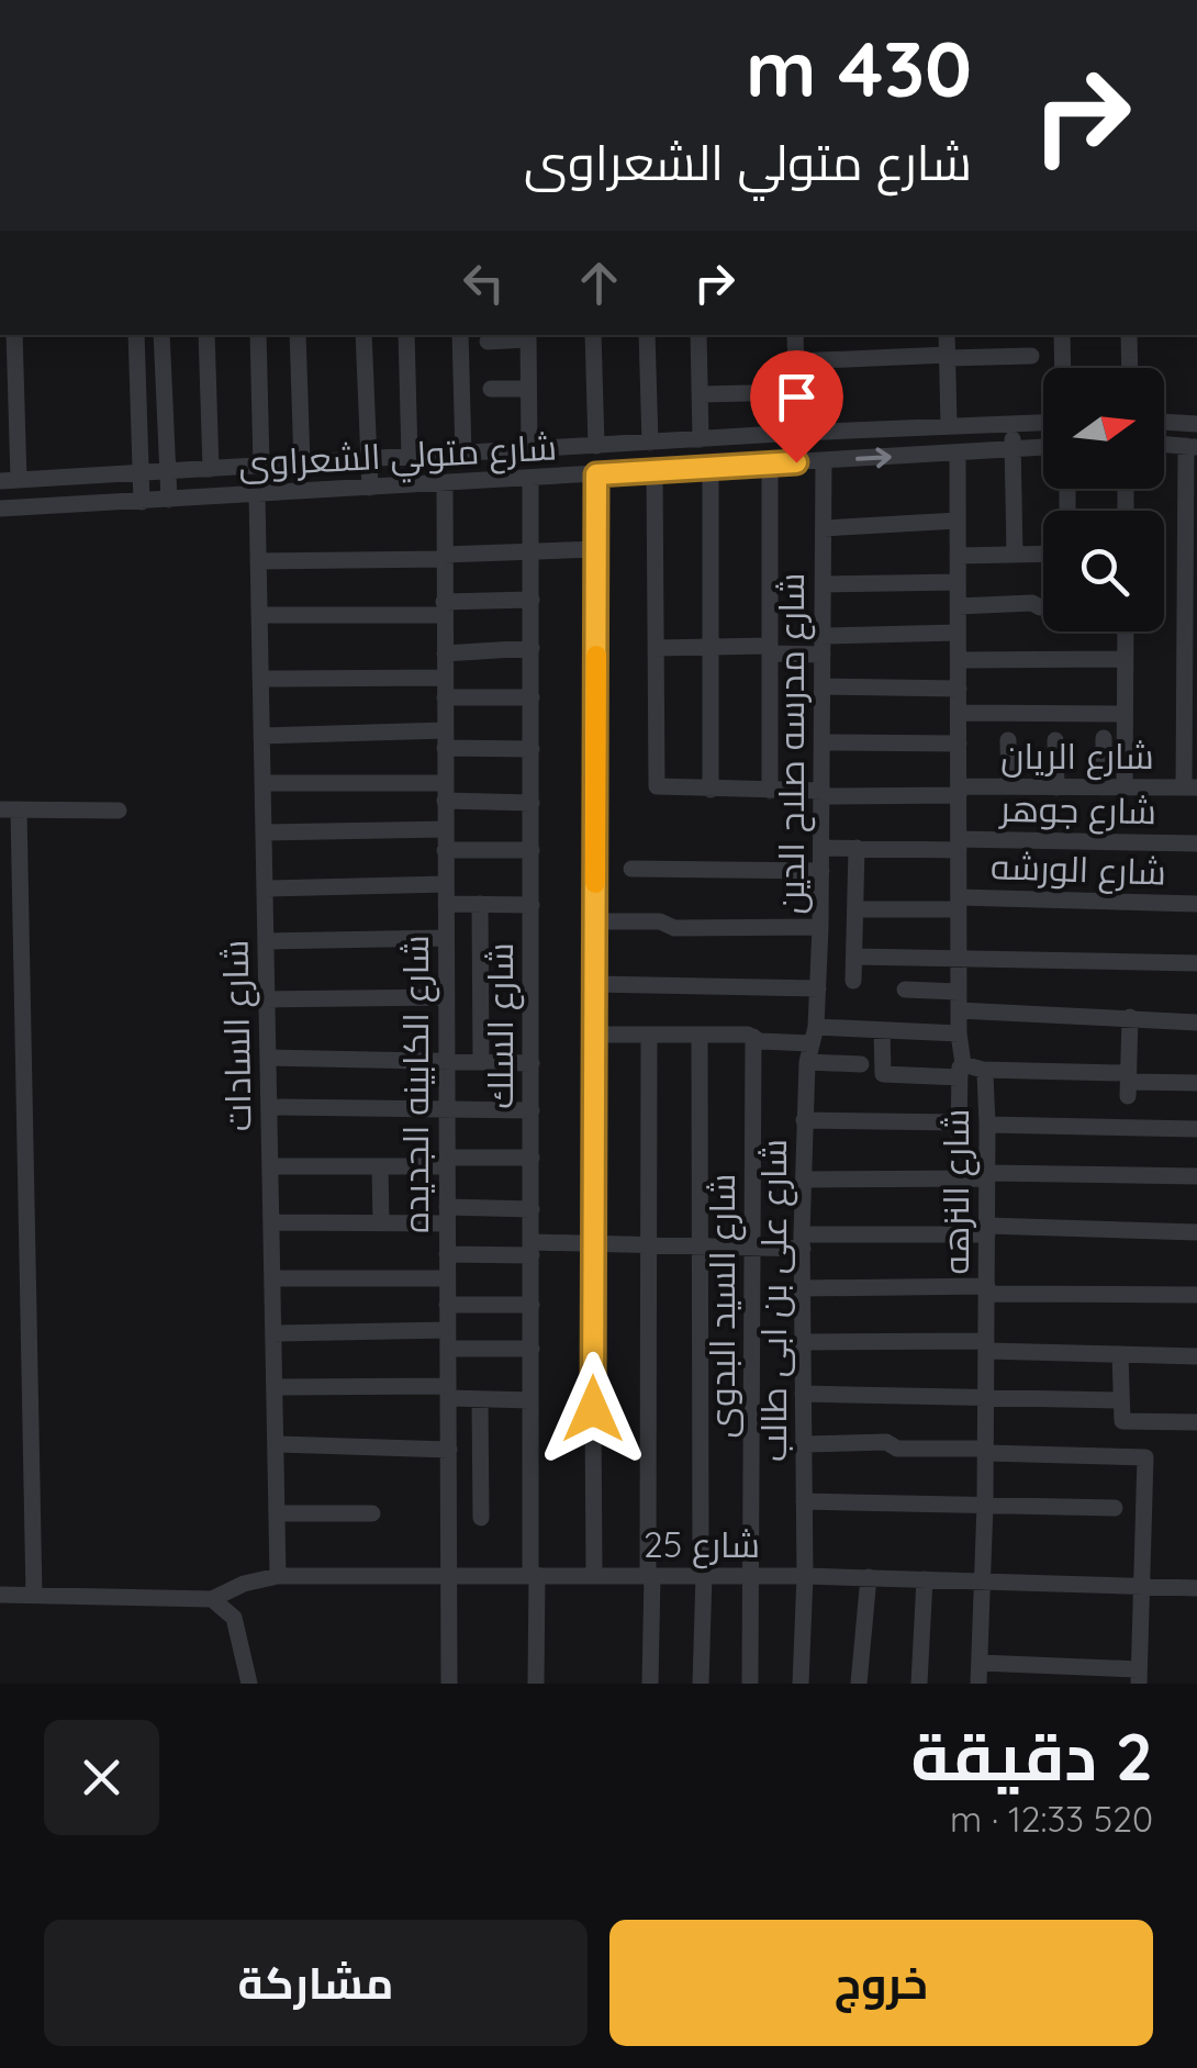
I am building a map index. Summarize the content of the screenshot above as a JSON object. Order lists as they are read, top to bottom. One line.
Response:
{"streets":{"street":["شارع متولي الشعراوى","شارع مدرسه صلاح الدين","شارع الريان","شارع جوهر","شارع الورشه","شارع السلك","شارع السادات","شارع الكابينه الجديده","شارع النزهه","شارع على بن ابى طالب","شارع السيد البدوى","شارع 25"]},"crossings":[["شارع متولي الشعراوى","شارع مدرسه صلاح الدين"],["شارع متولي الشعراوى","شارع السلك"],["شارع متولي الشعراوى","شارع السادات"],["شارع متولي الشعراوى","شارع الكابينه الجديده"],["شارع متولي الشعراوى","شارع النزهه"],["شارع مدرسه صلاح الدين","شارع الريان"],["شارع مدرسه صلاح الدين","شارع جوهر"],["شارع مدرسه صلاح الدين","شارع على بن ابى طالب"],["شارع الريان","شارع النزهه"],["شارع جوهر","شارع النزهه"],["شارع الورشه","شارع النزهه"],["شارع السلك","شارع 25"],["شارع السادات","شارع 25"],["شارع الكابينه الجديده","شارع 25"],["شارع النزهه","شارع 25"],["شارع على بن ابى طالب","شارع 25"],["شارع السيد البدوى","شارع 25"]],"north":"right","page":{"turn":["430 m","شارع متولي الشعراوى"],"heading":["2 دقيقة","520 m · 12:33"],"buttons":["خروج","مشاركة"]}}
